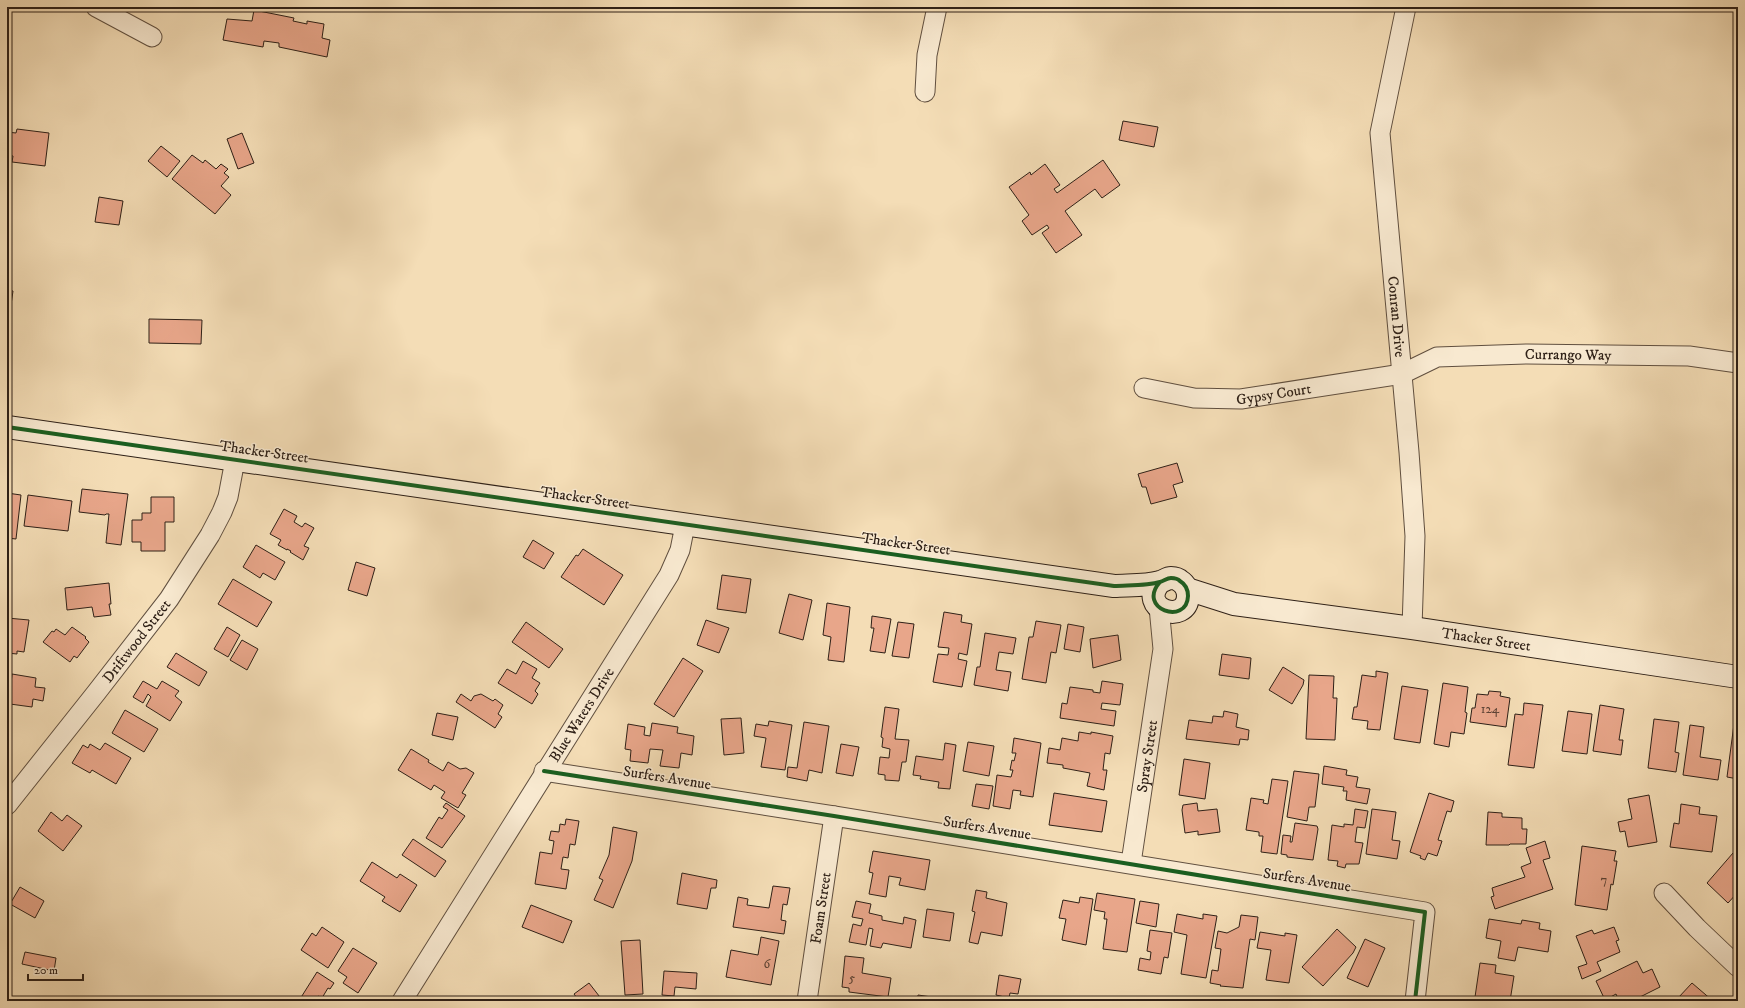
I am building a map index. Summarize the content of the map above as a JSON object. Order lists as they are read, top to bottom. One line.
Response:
{"streets":{"street":["Conran Drive","Currango Way","Gypsy Court","Thacker Street","Driftwood Street","Blue Waters Drive","Spray Street","Surfers Avenue","Foam Street"]},"crossings":[["Conran Drive","Currango Way"],["Conran Drive","Gypsy Court"],["Conran Drive","Thacker Street"],["Currango Way","Gypsy Court"],["Thacker Street","Driftwood Street"],["Thacker Street","Blue Waters Drive"],["Thacker Street","Spray Street"],["Blue Waters Drive","Surfers Avenue"],["Spray Street","Surfers Avenue"],["Surfers Avenue","Foam Street"]],"house_numbers":["124","7","6","5"],"scale_bar":"20 m"}
